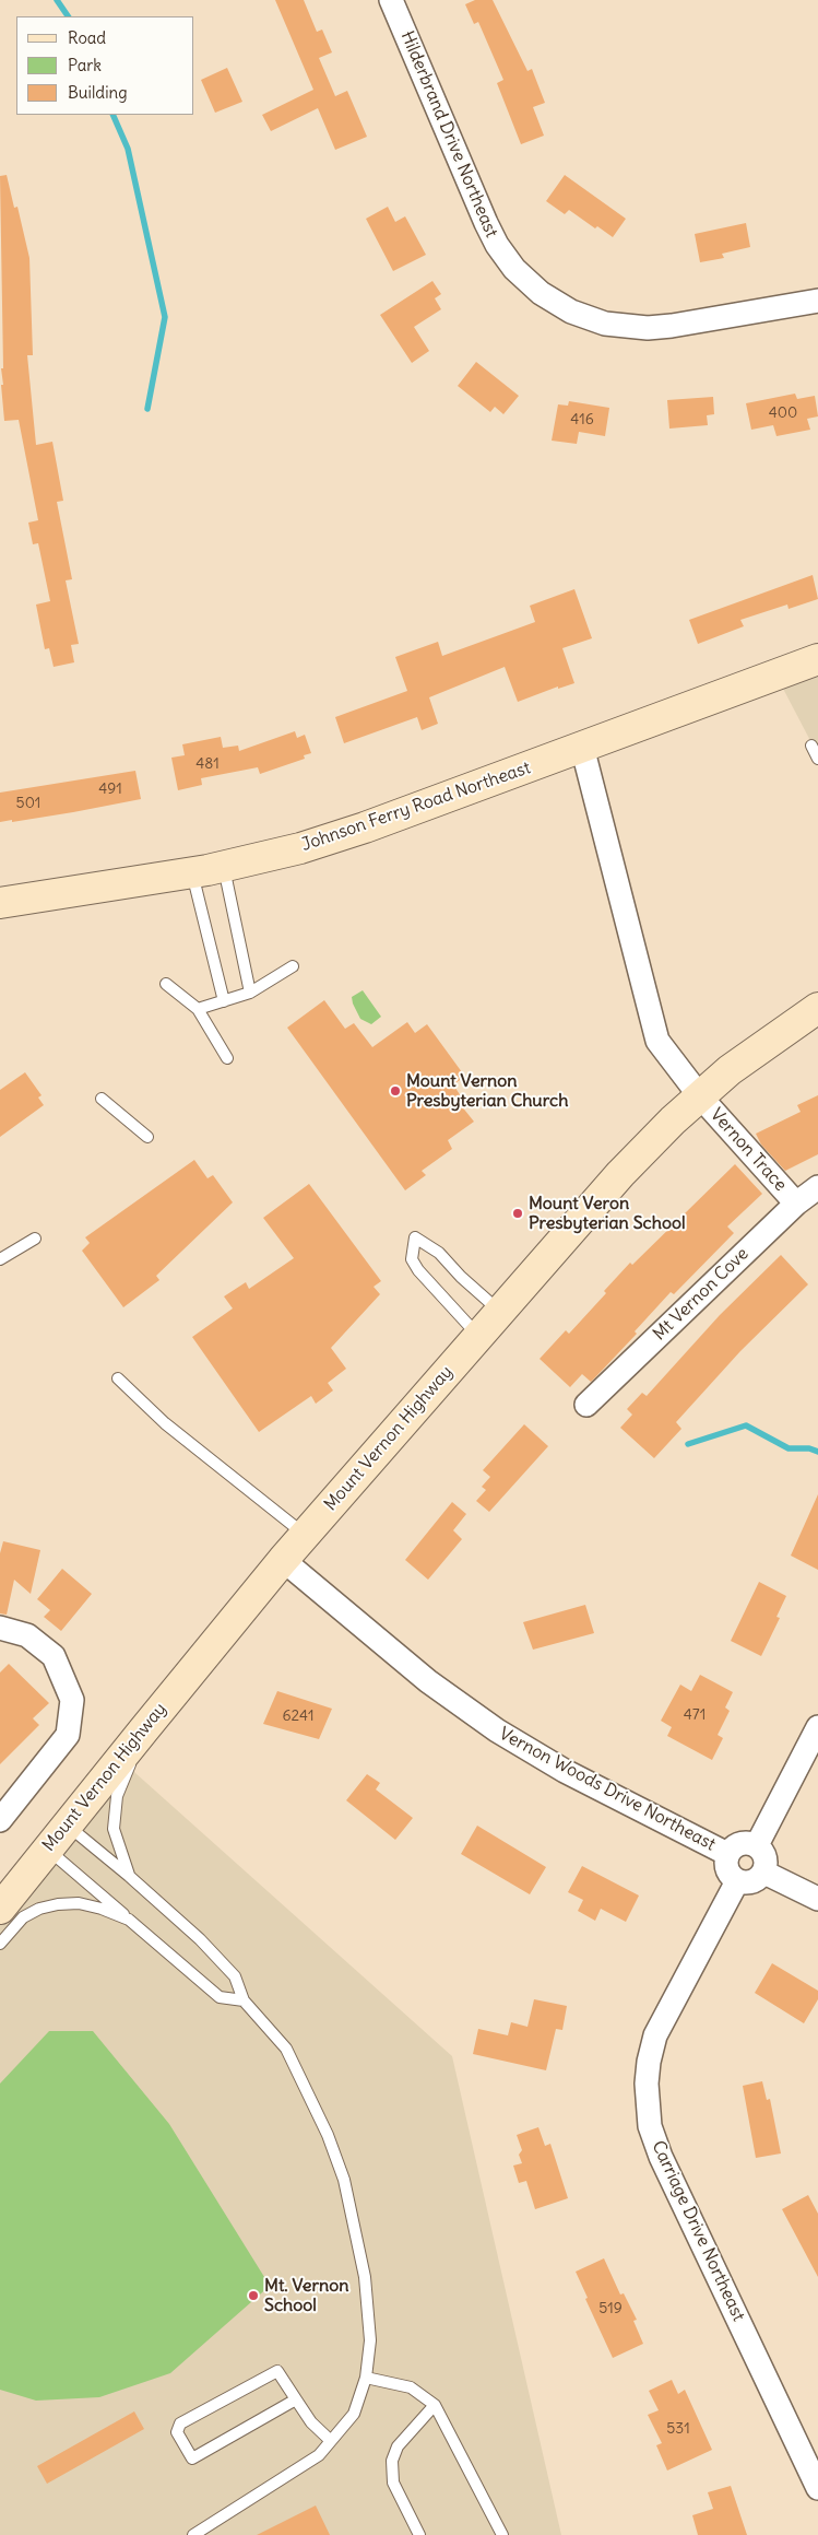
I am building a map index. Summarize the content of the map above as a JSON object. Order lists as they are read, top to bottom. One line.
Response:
{"streets":{"main road":["Johnson Ferry Road Northeast","Mount Vernon Highway"],"street":["Hilderbrand Drive Northeast","Vernon Trace","Mt Vernon Cove","Vernon Woods Drive Northeast","Carriage Drive Northeast"]},"crossings":[["Johnson Ferry Road Northeast","Vernon Trace"],["Vernon Trace","Mt Vernon Cove"],["Vernon Trace","Mount Vernon Highway"],["Mount Vernon Highway","Vernon Woods Drive Northeast"],["Vernon Woods Drive Northeast","Carriage Drive Northeast"]],"places":["Mount Vernon Presbyterian Church","Mount Veron Presbyterian School","Mt. Vernon School"],"house_numbers":["400","416","481","491","501","471","6241","519","531"],"legend":["Road","Park","Building"]}
